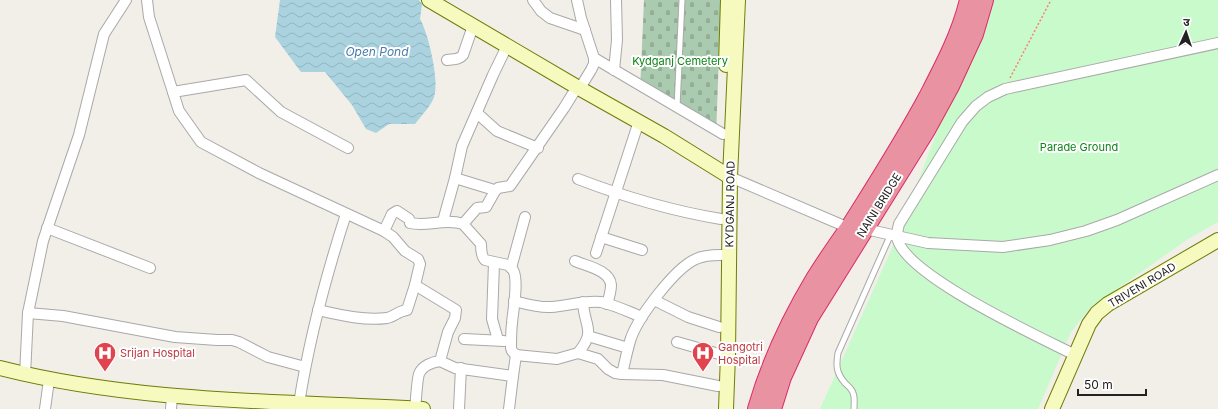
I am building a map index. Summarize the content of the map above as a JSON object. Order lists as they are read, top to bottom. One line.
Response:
{"streets":{"highway":["NAINI BRIDGE"],"main road":["KYDGANJ ROAD","TRIVENI ROAD"]},"water":["Open Pond"],"parks":["Kydganj Cemetery","Parade Ground"],"places":{"hospital":["Srijan Hospital","Gangotri Hospital"]},"scale_bar":"50 m","north":"top"}
